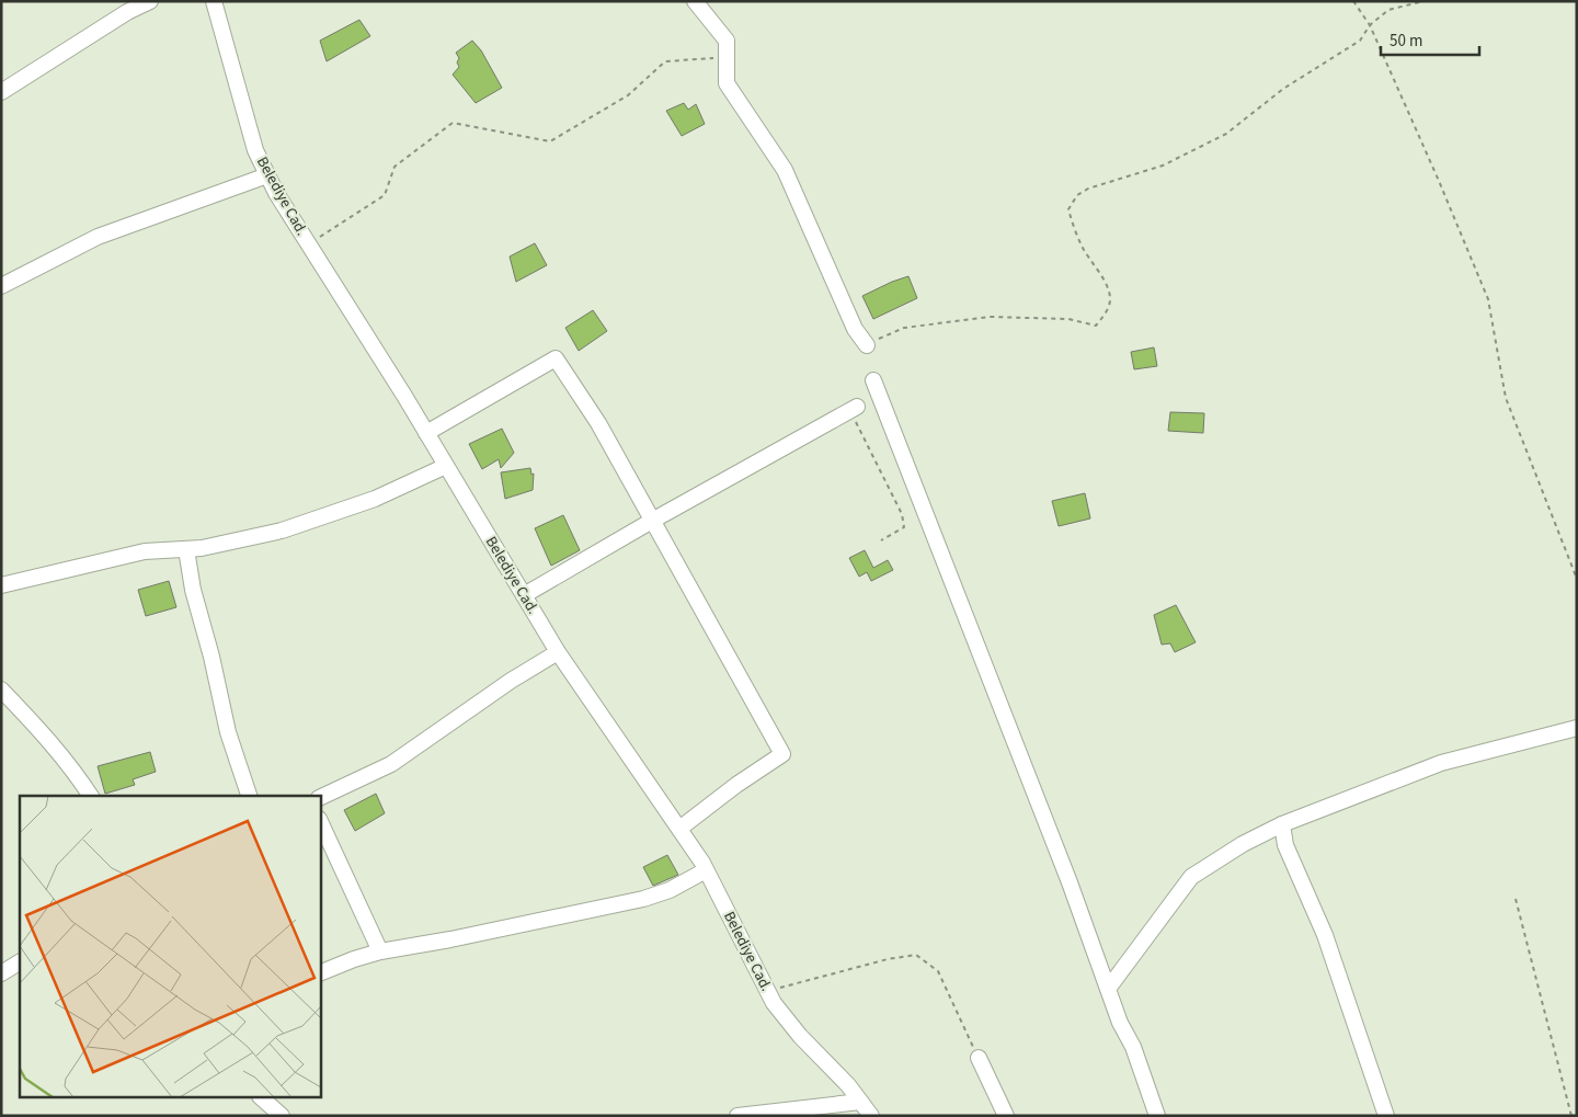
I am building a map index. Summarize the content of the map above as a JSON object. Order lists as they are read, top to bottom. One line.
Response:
{"streets":{"street":["Belediye Cad."]},"scale_bar":"50 m"}
